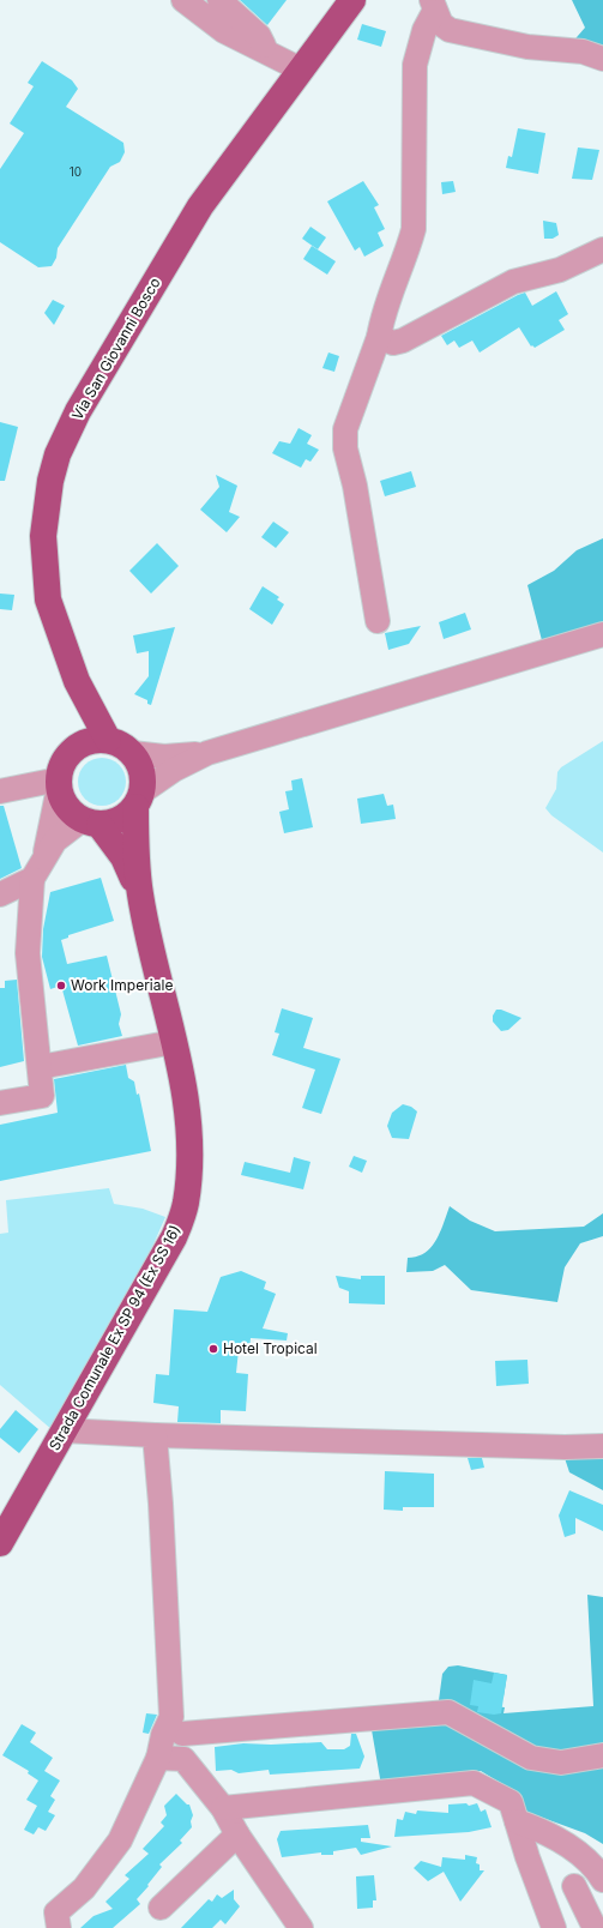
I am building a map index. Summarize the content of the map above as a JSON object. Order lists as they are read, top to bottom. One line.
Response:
{"streets":{"main road":["Via San Giovanni Bosco","Strada Comunale Ex SP 94 (Ex SS 16)"]},"crossings":[["Via San Giovanni Bosco","Strada Comunale Ex SP 94 (Ex SS 16)"]],"places":["Work Imperiale","Hotel Tropical"],"house_numbers":["10"]}
